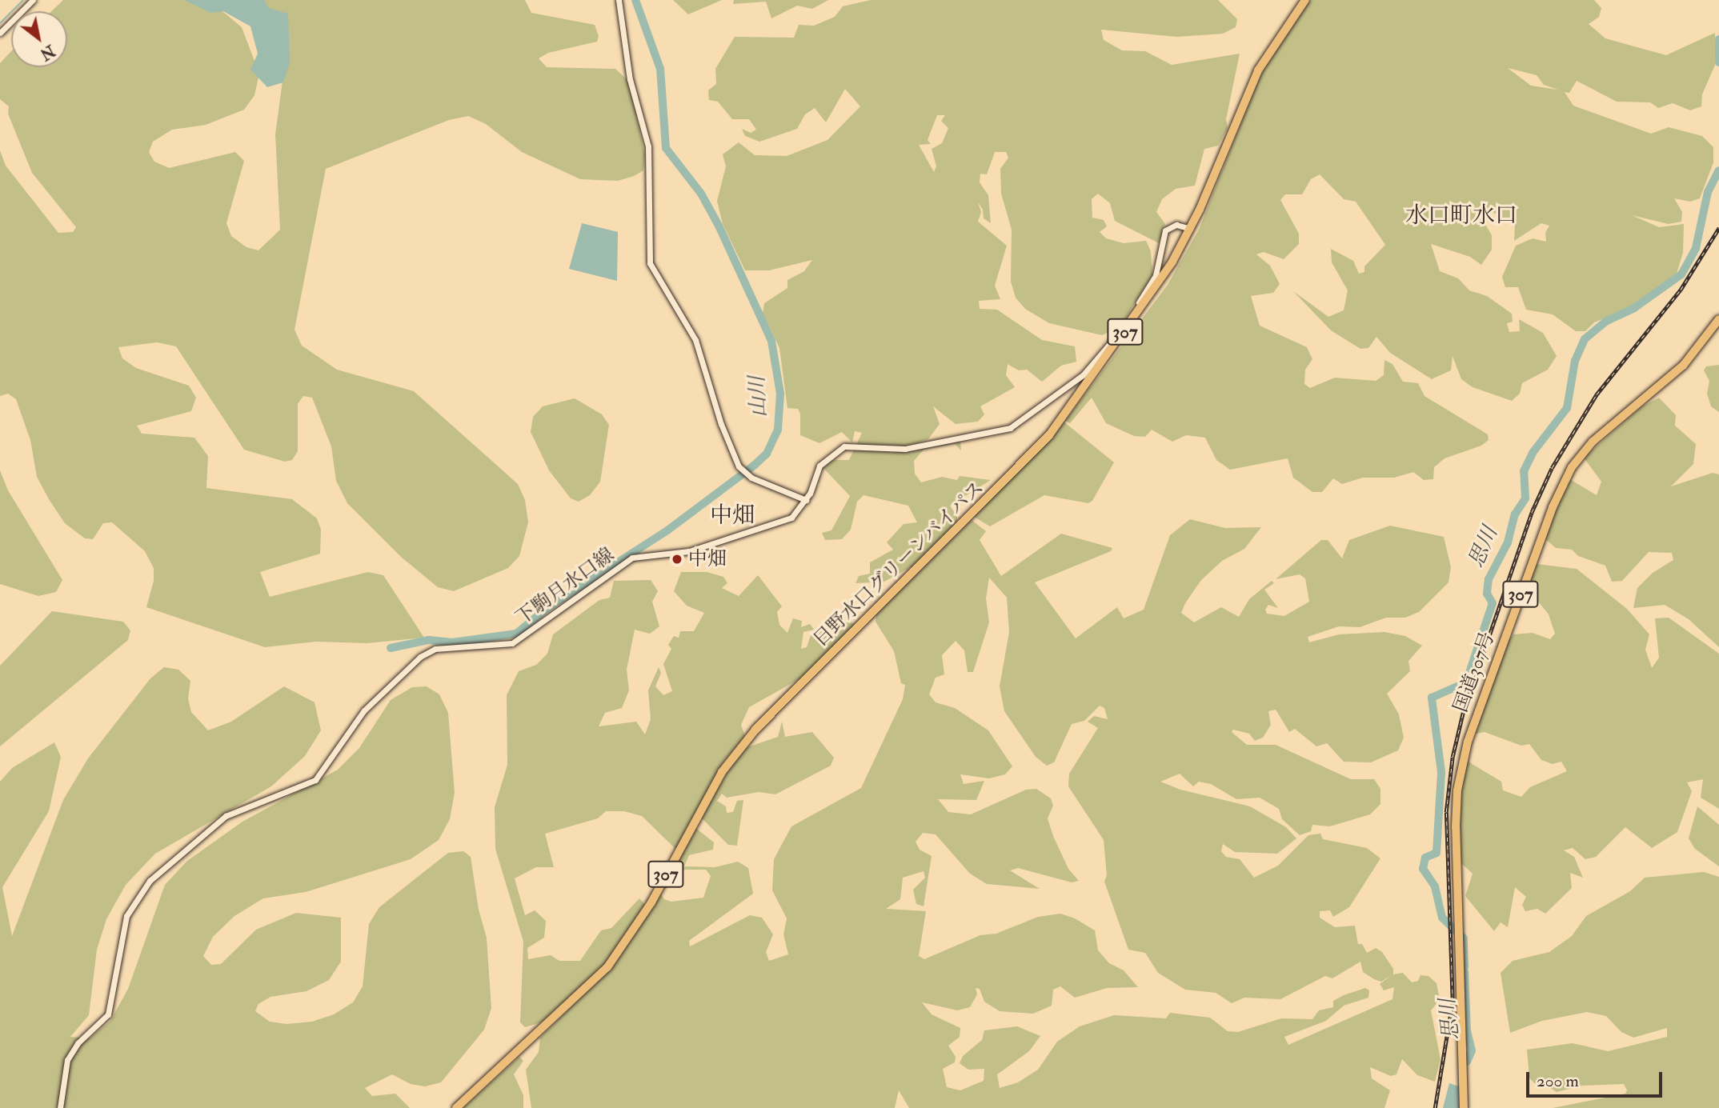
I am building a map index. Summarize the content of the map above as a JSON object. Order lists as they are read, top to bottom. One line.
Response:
{"streets":{"highway":["307","日野水口グリーンバイパス","国道307号"],"main road":["下駒月水口線"]},"districts":["水口町水口","中畑"],"water":["山川","思川"],"places":["中畑"],"scale_bar":"200 m","north":"bottom right"}
